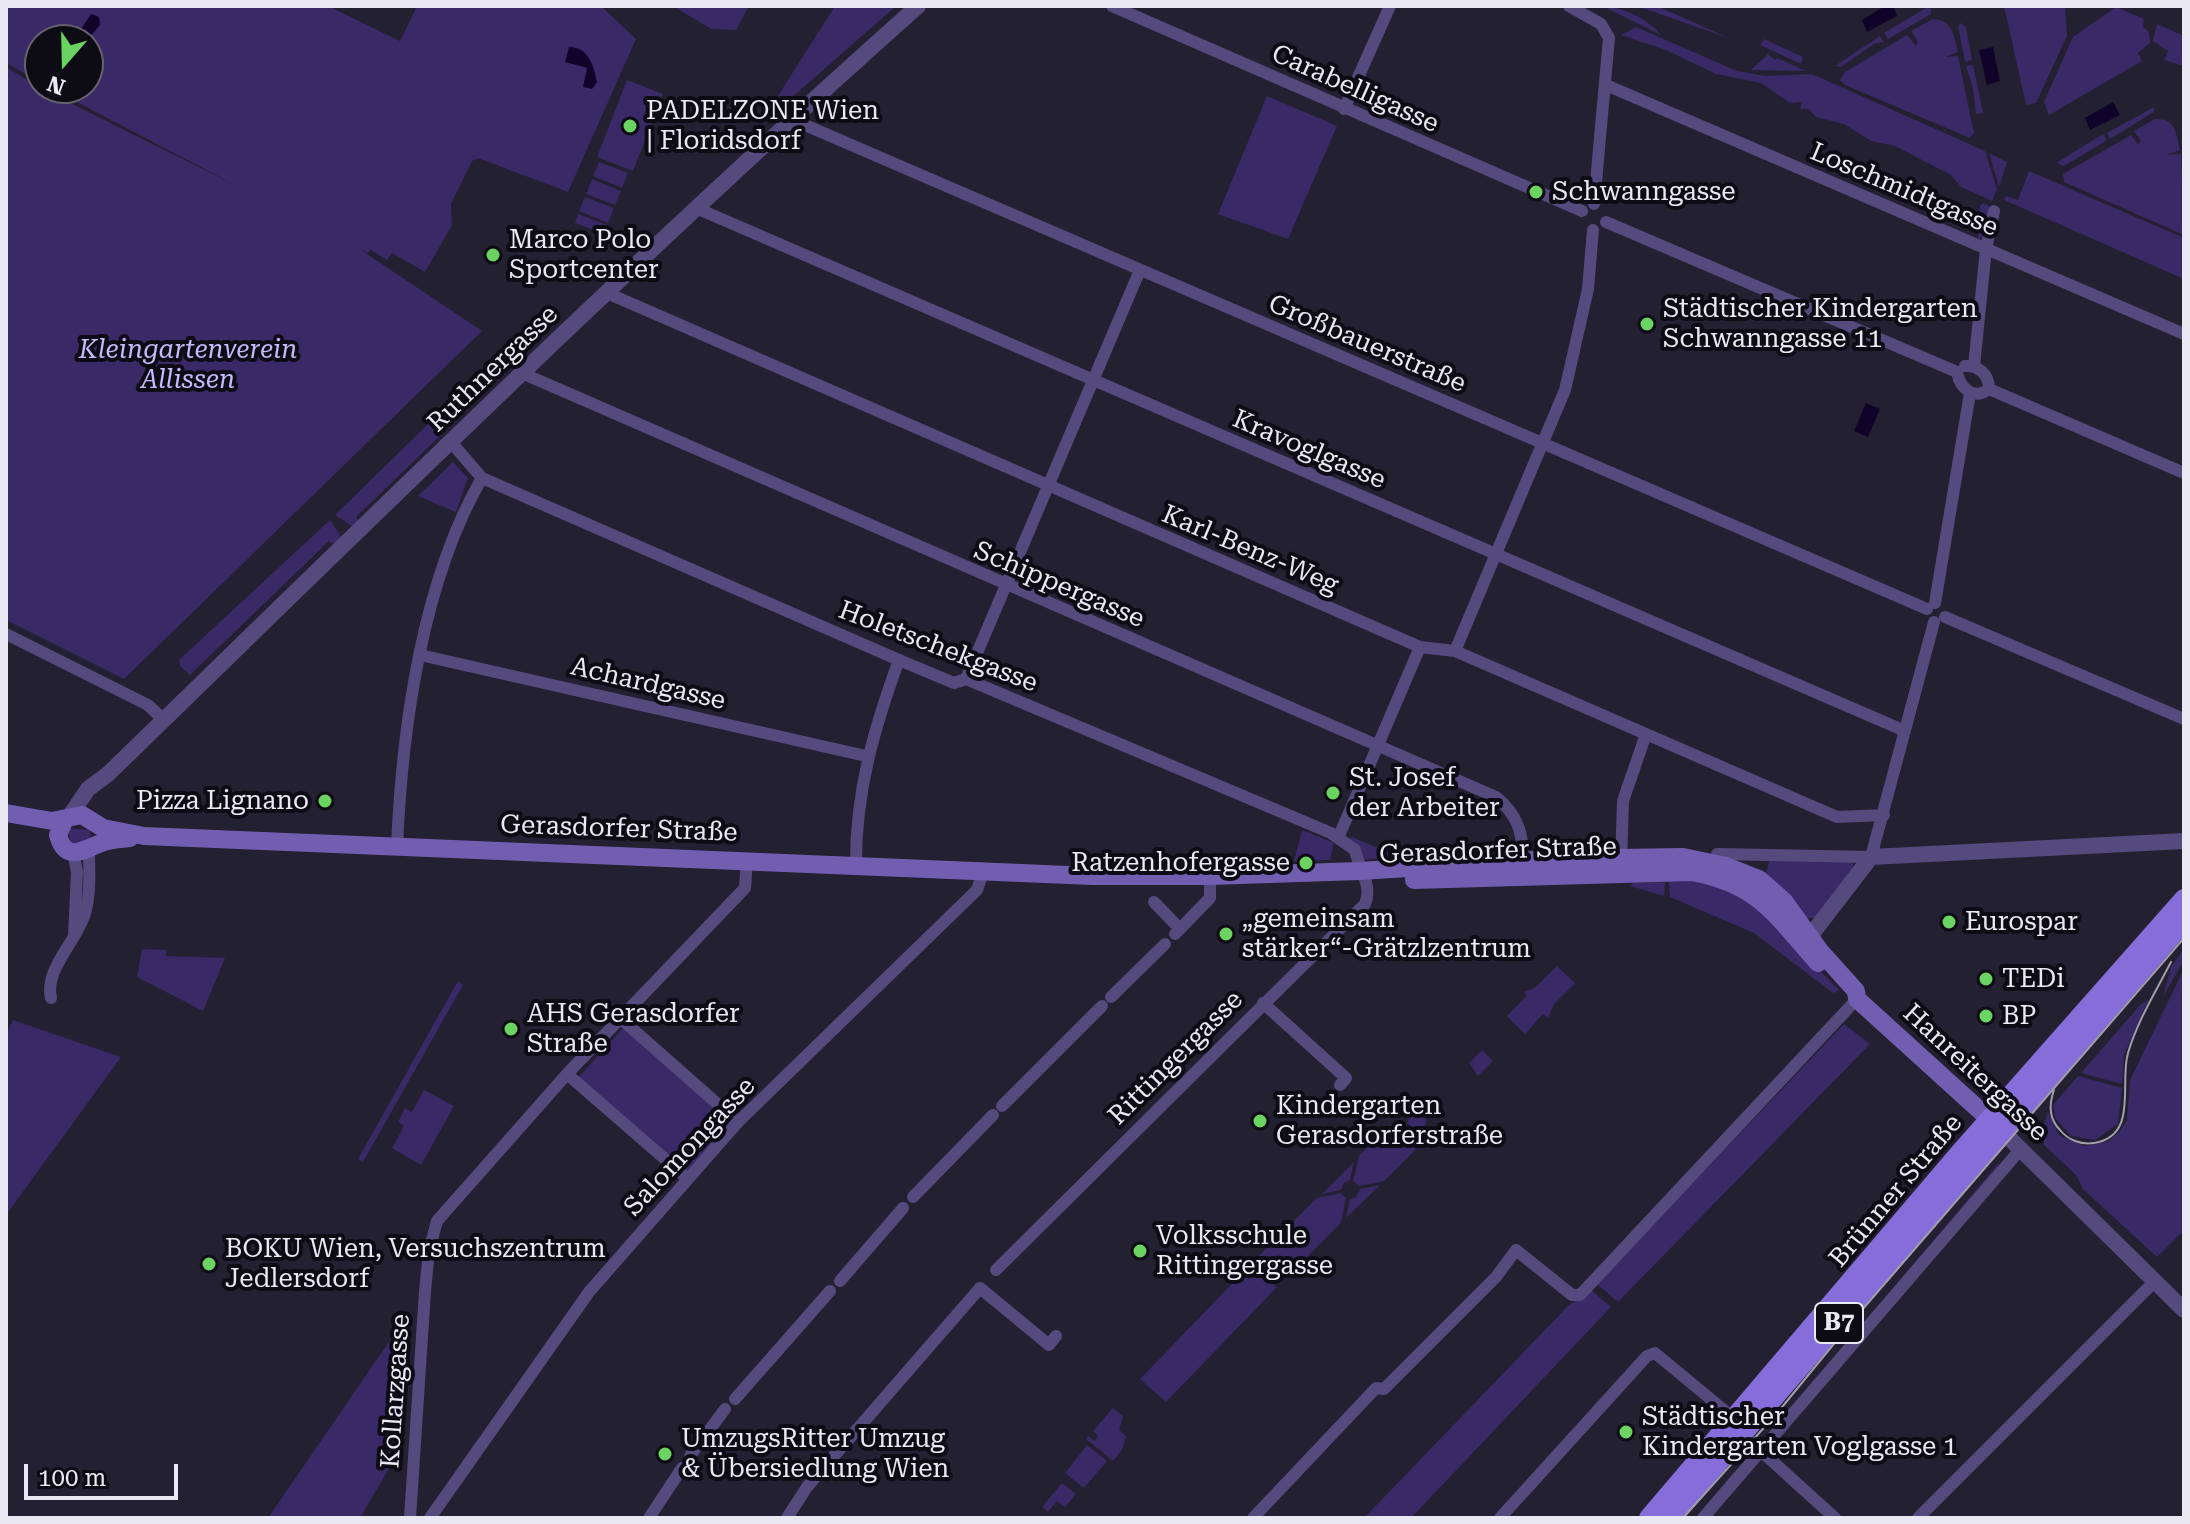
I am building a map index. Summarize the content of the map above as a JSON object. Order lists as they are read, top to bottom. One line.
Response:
{"streets":{"main road":["Gerasdorfer Straße","Hanreitergasse","Brünner Straße","B7"],"street":["Carabelligasse","Loschmidtgasse","Großbauerstraße","Ruthnergasse","Kravoglgasse","Karl-Benz-Weg","Schippergasse","Holetschekgasse","Achardgasse","Rittingergasse","Salomongasse","Kollarzgasse"]},"crossings":[["Großbauerstraße","Ruthnergasse"],["Ruthnergasse","Kravoglgasse"],["Ruthnergasse","Karl-Benz-Weg"],["Ruthnergasse","Schippergasse"],["Ruthnergasse","Holetschekgasse"],["Ruthnergasse","Gerasdorfer Straße"],["Schippergasse","Gerasdorfer Straße"],["Gerasdorfer Straße","Rittingergasse"],["Gerasdorfer Straße","Hanreitergasse"],["Gerasdorfer Straße","Salomongasse"],["Gerasdorfer Straße","Kollarzgasse"],["Hanreitergasse","Brünner Straße"]],"parks":["Kleingartenverein Allissen"],"places":["PADELZONE Wien | Floridsdorf","Schwanngasse","Marco Polo Sportcenter","Städtischer Kindergarten Schwanngasse 11","St. Josef der Arbeiter","Pizza Lignano","Ratzenhofergasse","Eurospar","„gemeinsam stärker“-Grätzlzentrum","TEDi","BP","AHS Gerasdorfer Straße","Kindergarten Gerasdorferstraße","Volksschule Rittingergasse","BOKU Wien, Versuchszentrum Jedlersdorf","Städtischer Kindergarten Voglgasse 1","UmzugsRitter Umzug & Übersiedlung Wien"],"scale_bar":"100 m","north":"bottom"}
